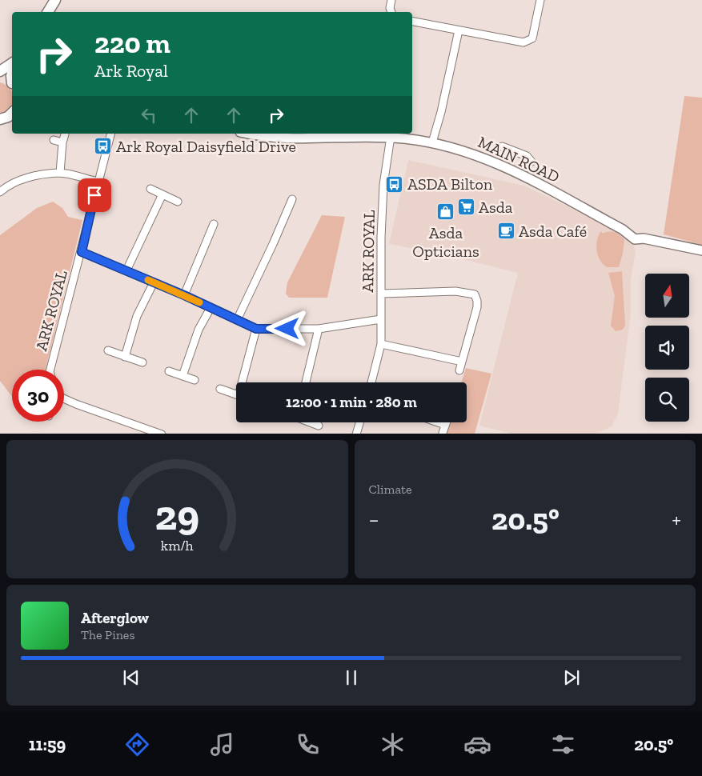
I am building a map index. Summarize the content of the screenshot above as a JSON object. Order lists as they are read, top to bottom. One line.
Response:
{"streets":{"main road":["MAIN ROAD"],"street":["ARK ROYAL"]},"crossings":[["MAIN ROAD","ARK ROYAL"]],"places":{"bus stop":["Ark Royal Daisyfield Drive","ASDA Bilton"],"supermarket":["Asda"],"shop":["Asda Opticians"],"cafe":["Asda Café"]},"north":"top","page":{"turn":["220 m","Ark Royal"],"limit":"30","trip":"12:00 · 1 min · 280 m","tile":"Climate","heat":["−","20.5°","+"],"song":["Afterglow","The Pines"],"tabs":["11:59","20.5°"],"gauge":["29","km/h"]}}
